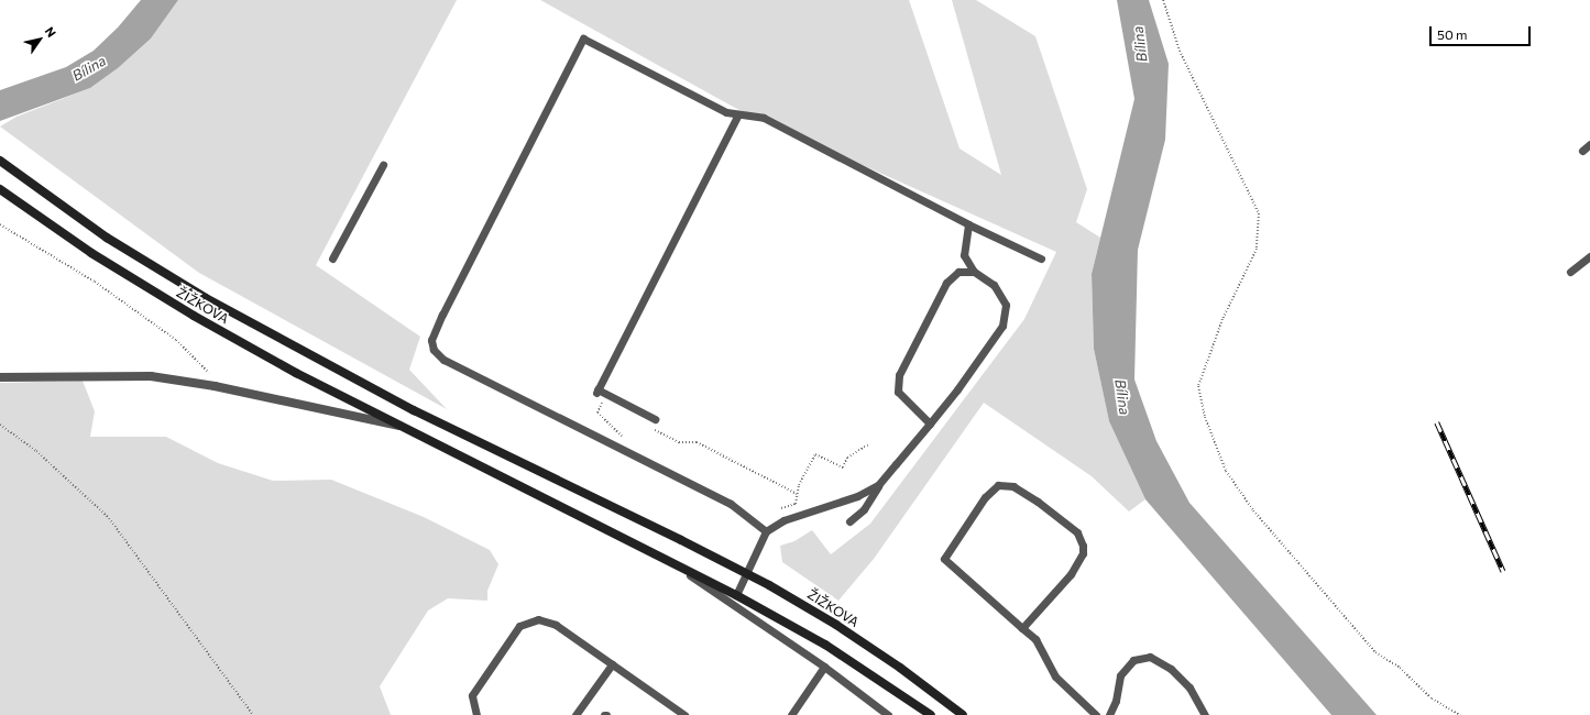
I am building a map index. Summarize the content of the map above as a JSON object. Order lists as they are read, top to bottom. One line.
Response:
{"streets":{"main road":["ŽIŽKOVA"]},"water":["Bílina"],"scale_bar":"50 m","north":"top right"}
